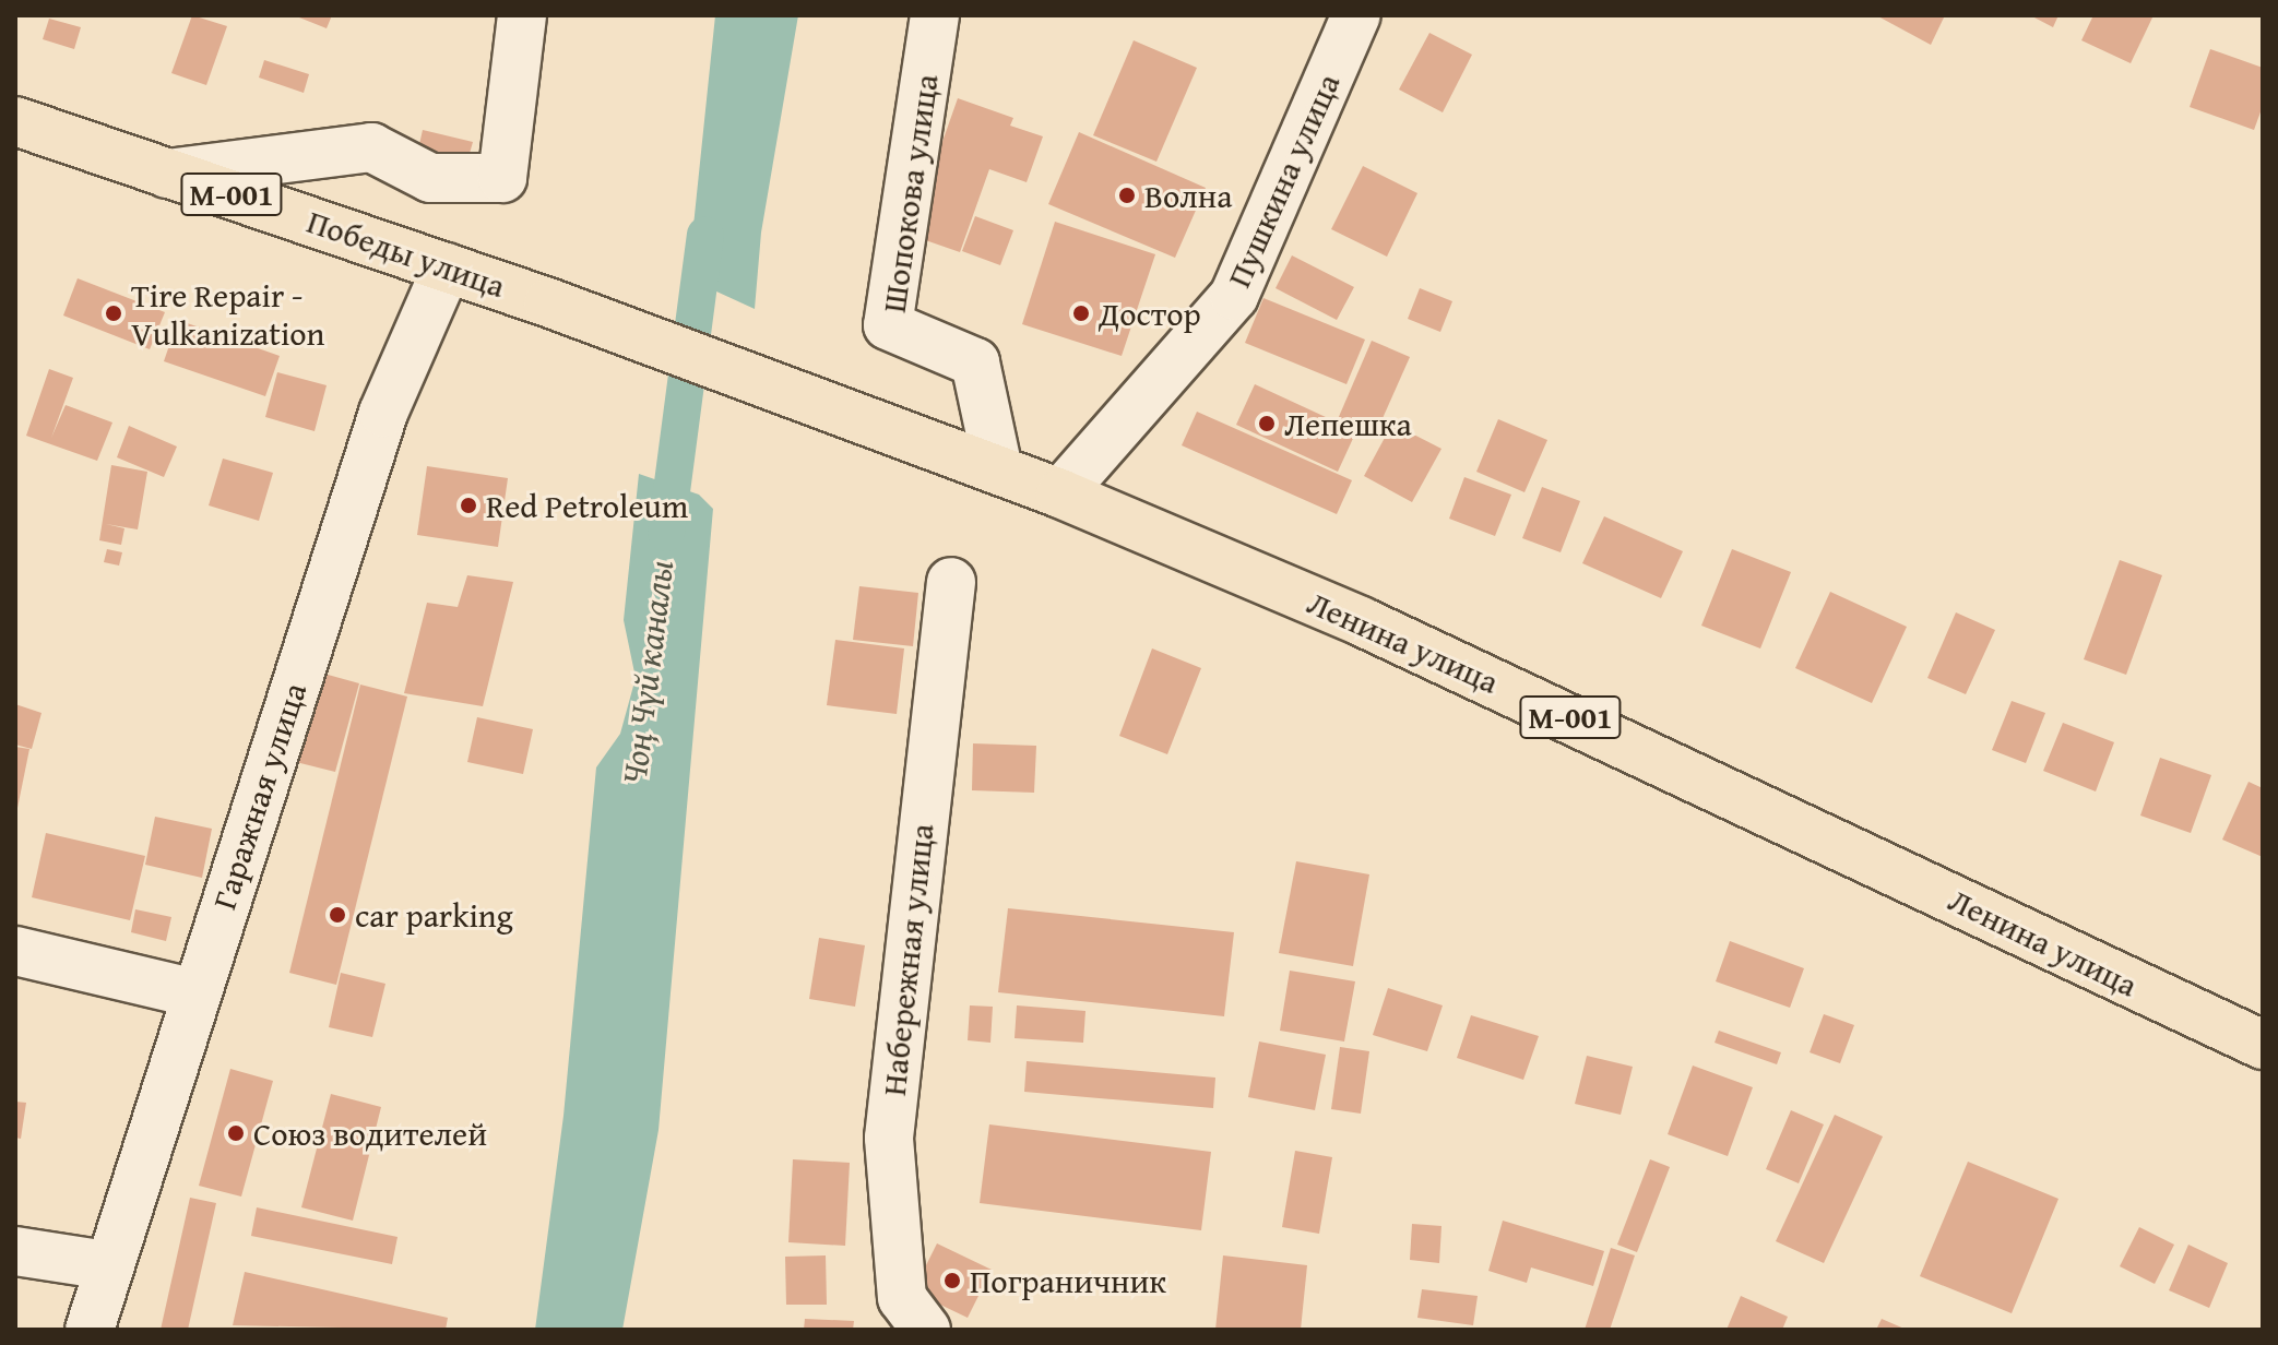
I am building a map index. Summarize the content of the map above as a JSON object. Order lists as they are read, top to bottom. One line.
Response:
{"streets":{"main road":["М-001","Победы улица","Ленина улица"],"street":["Пушкина улица","Шопокова улица","Гаражная улица","Набережная улица"]},"crossings":[["Пушкина улица","Ленина улица"],["Шопокова улица","Ленина улица"],["Победы улица","Ленина улица"],["Победы улица","Гаражная улица"]],"water":["Чоң Чүй каналы"],"places":["Волна","Tire Repair - Vulkanization","Достор","Лепешка","Red Petroleum","car parking","Союз водителей","Пограничник"]}
